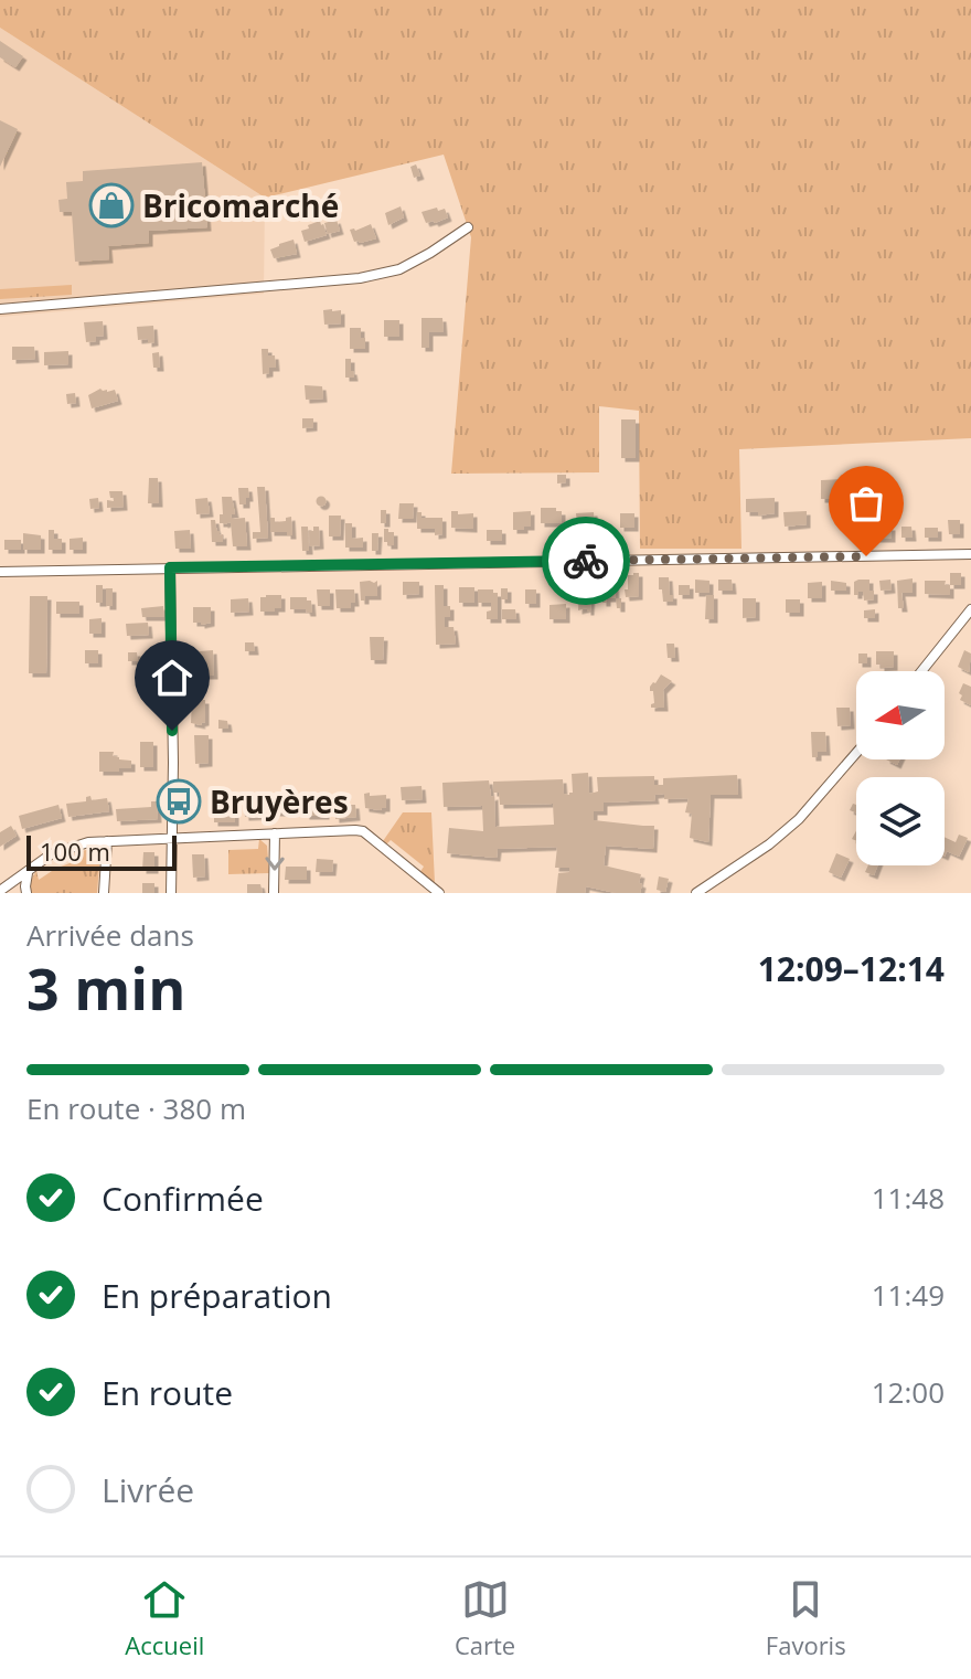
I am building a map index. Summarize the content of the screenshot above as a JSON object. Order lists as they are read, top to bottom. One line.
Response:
{"places":{"shop":["Bricomarché"],"bus stop":["Bruyères"]},"scale_bar":"100 m","north":"left","page":{"scale":"100 m","heading":["3 min","Arrivée dans","12:09–12:14"],"bar":"En route · 380 m","list":[["Confirmée","11:48"],["En préparation","11:49"],["En route","12:00"],"Livrée"],"tabs":["Accueil","Carte","Favoris"]}}
